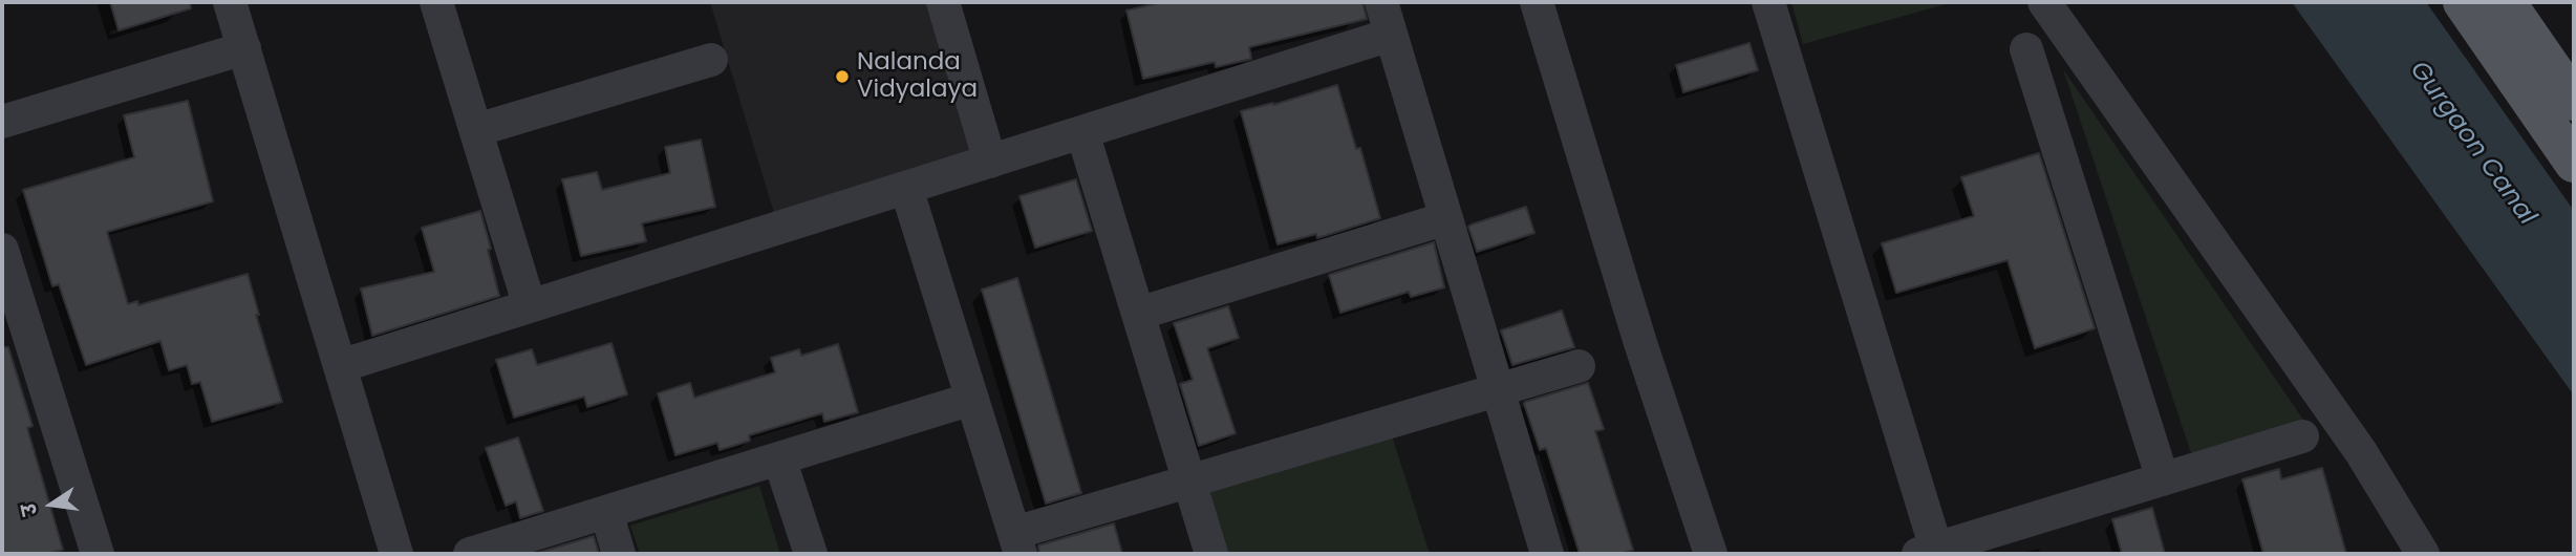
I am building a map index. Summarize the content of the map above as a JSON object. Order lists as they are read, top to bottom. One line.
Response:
{"water":["Gurgaon Canal"],"places":["Nalanda Vidyalaya"],"north":"left"}
